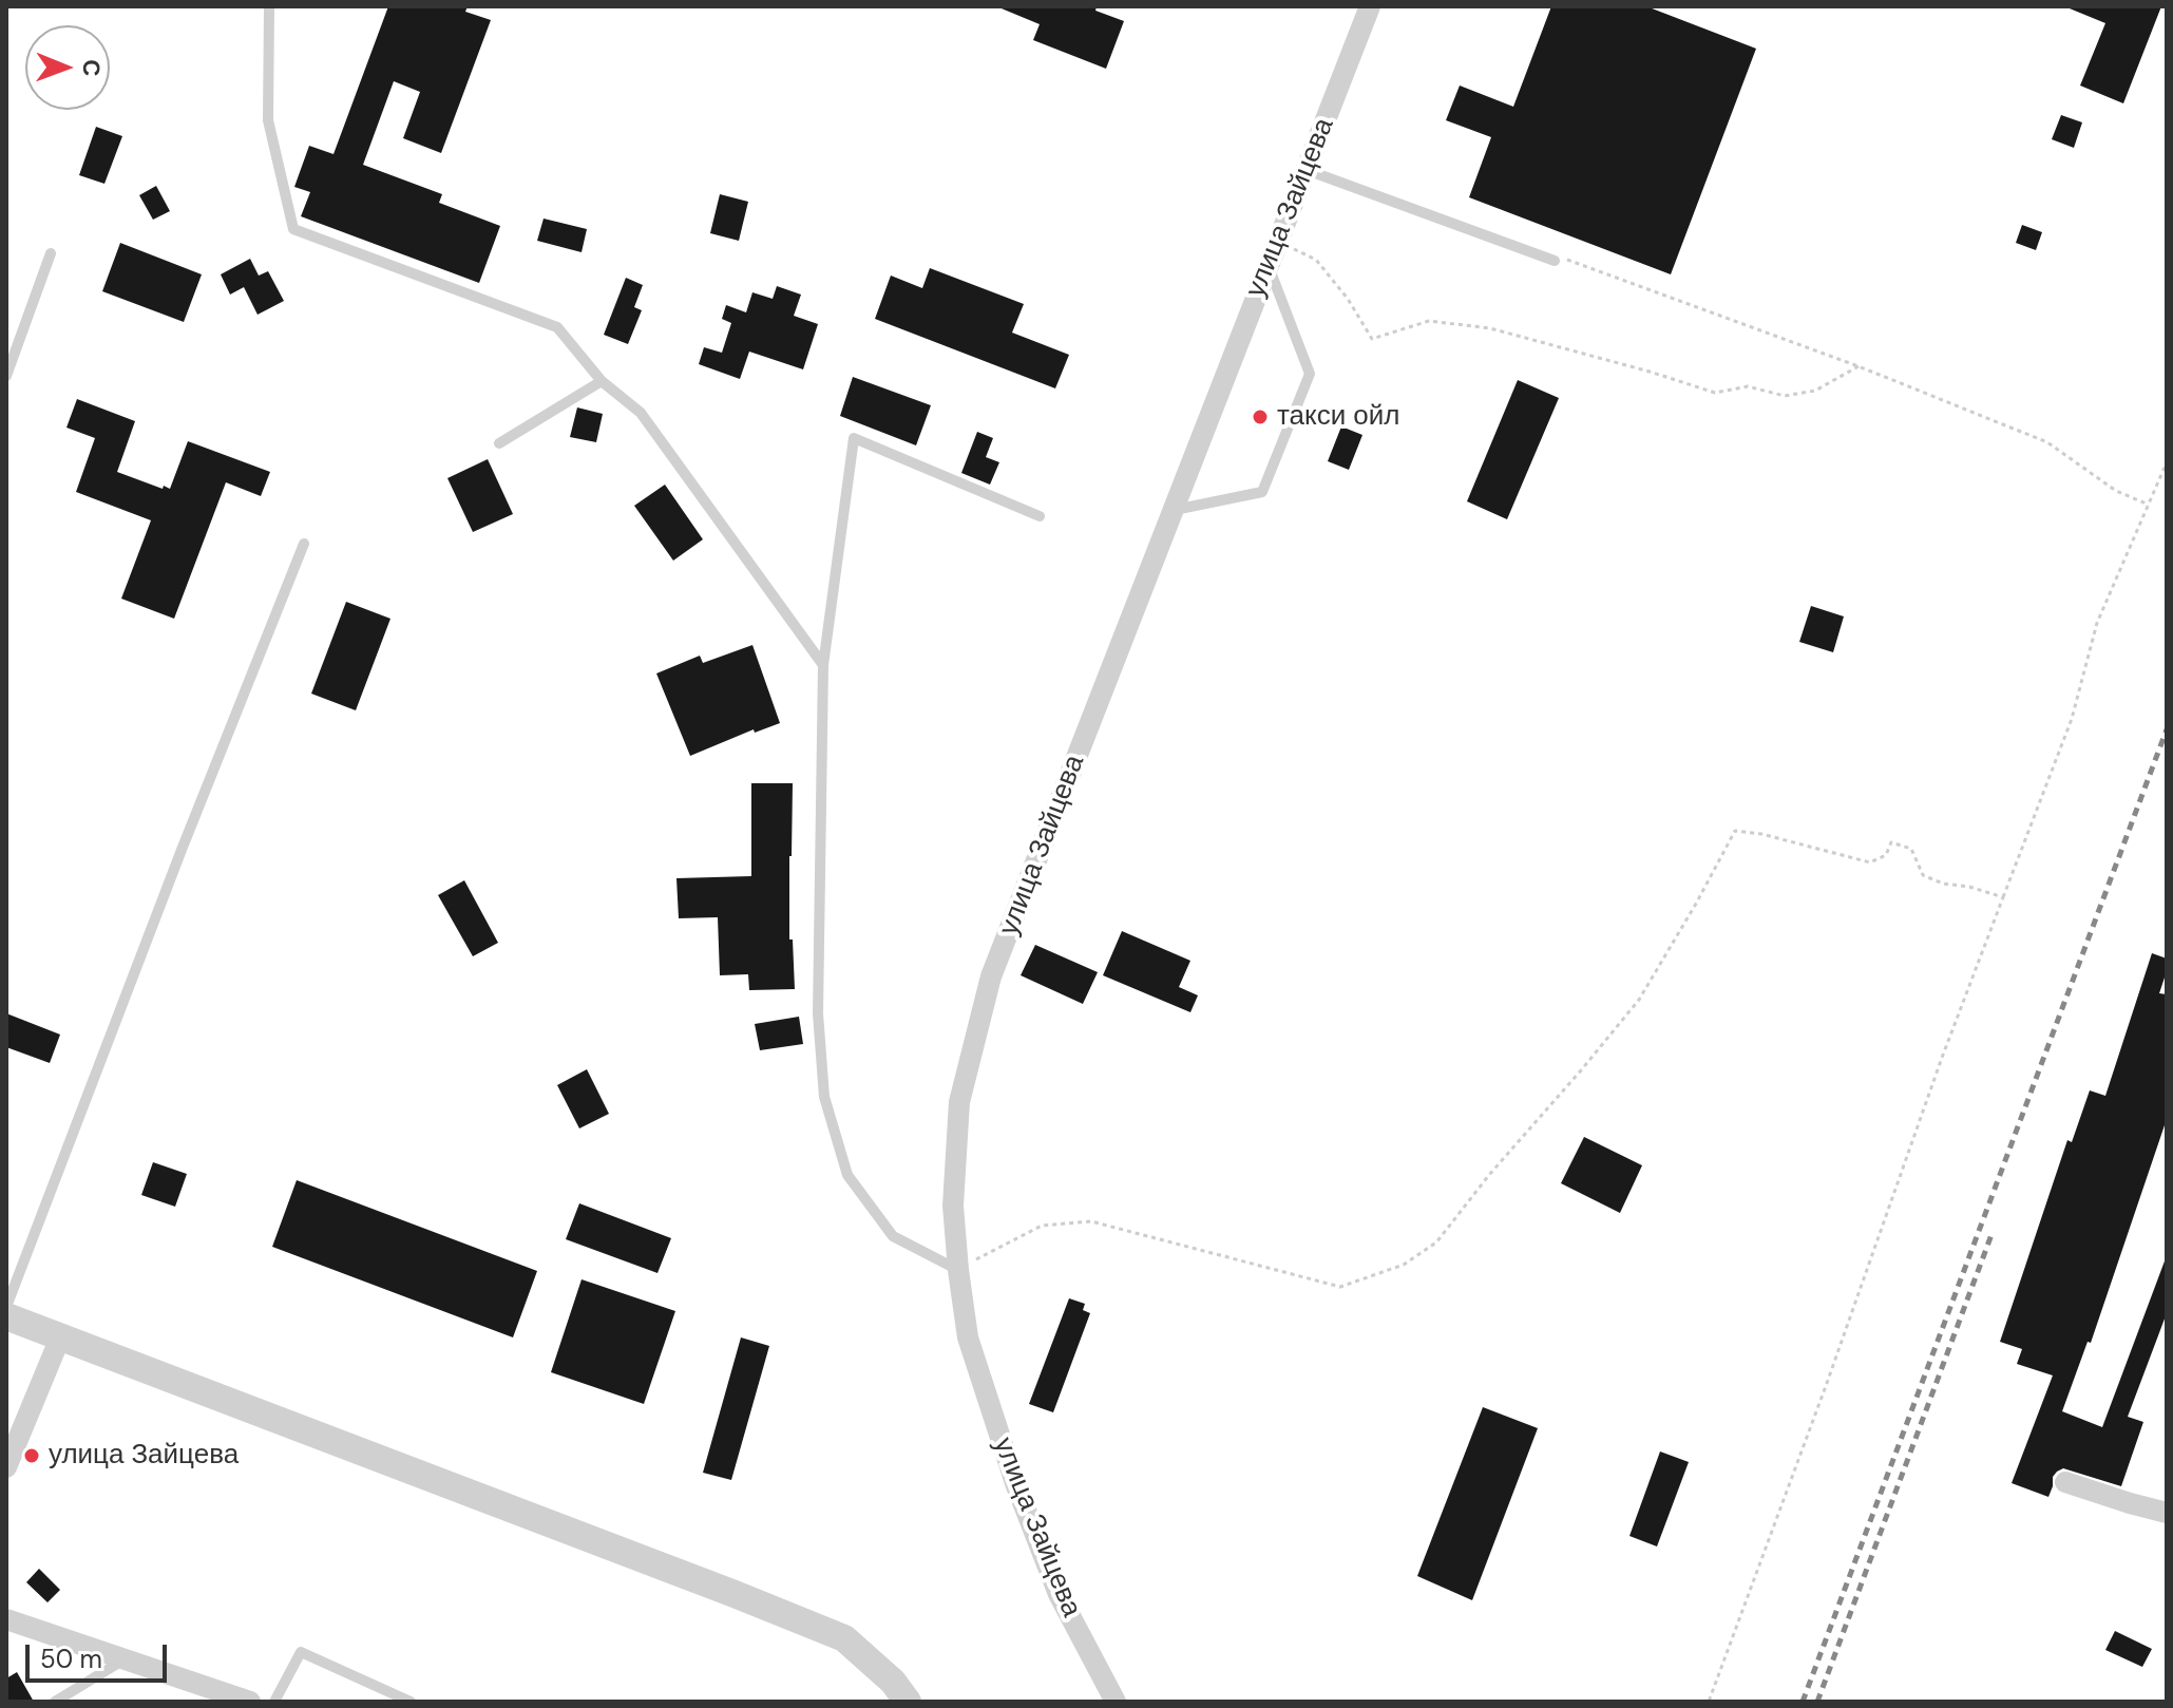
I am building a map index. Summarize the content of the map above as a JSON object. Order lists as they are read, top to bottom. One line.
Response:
{"streets":{"street":["улица Зайцева"]},"places":["такси ойл","улица Зайцева"],"scale_bar":"50 m","north":"right"}
